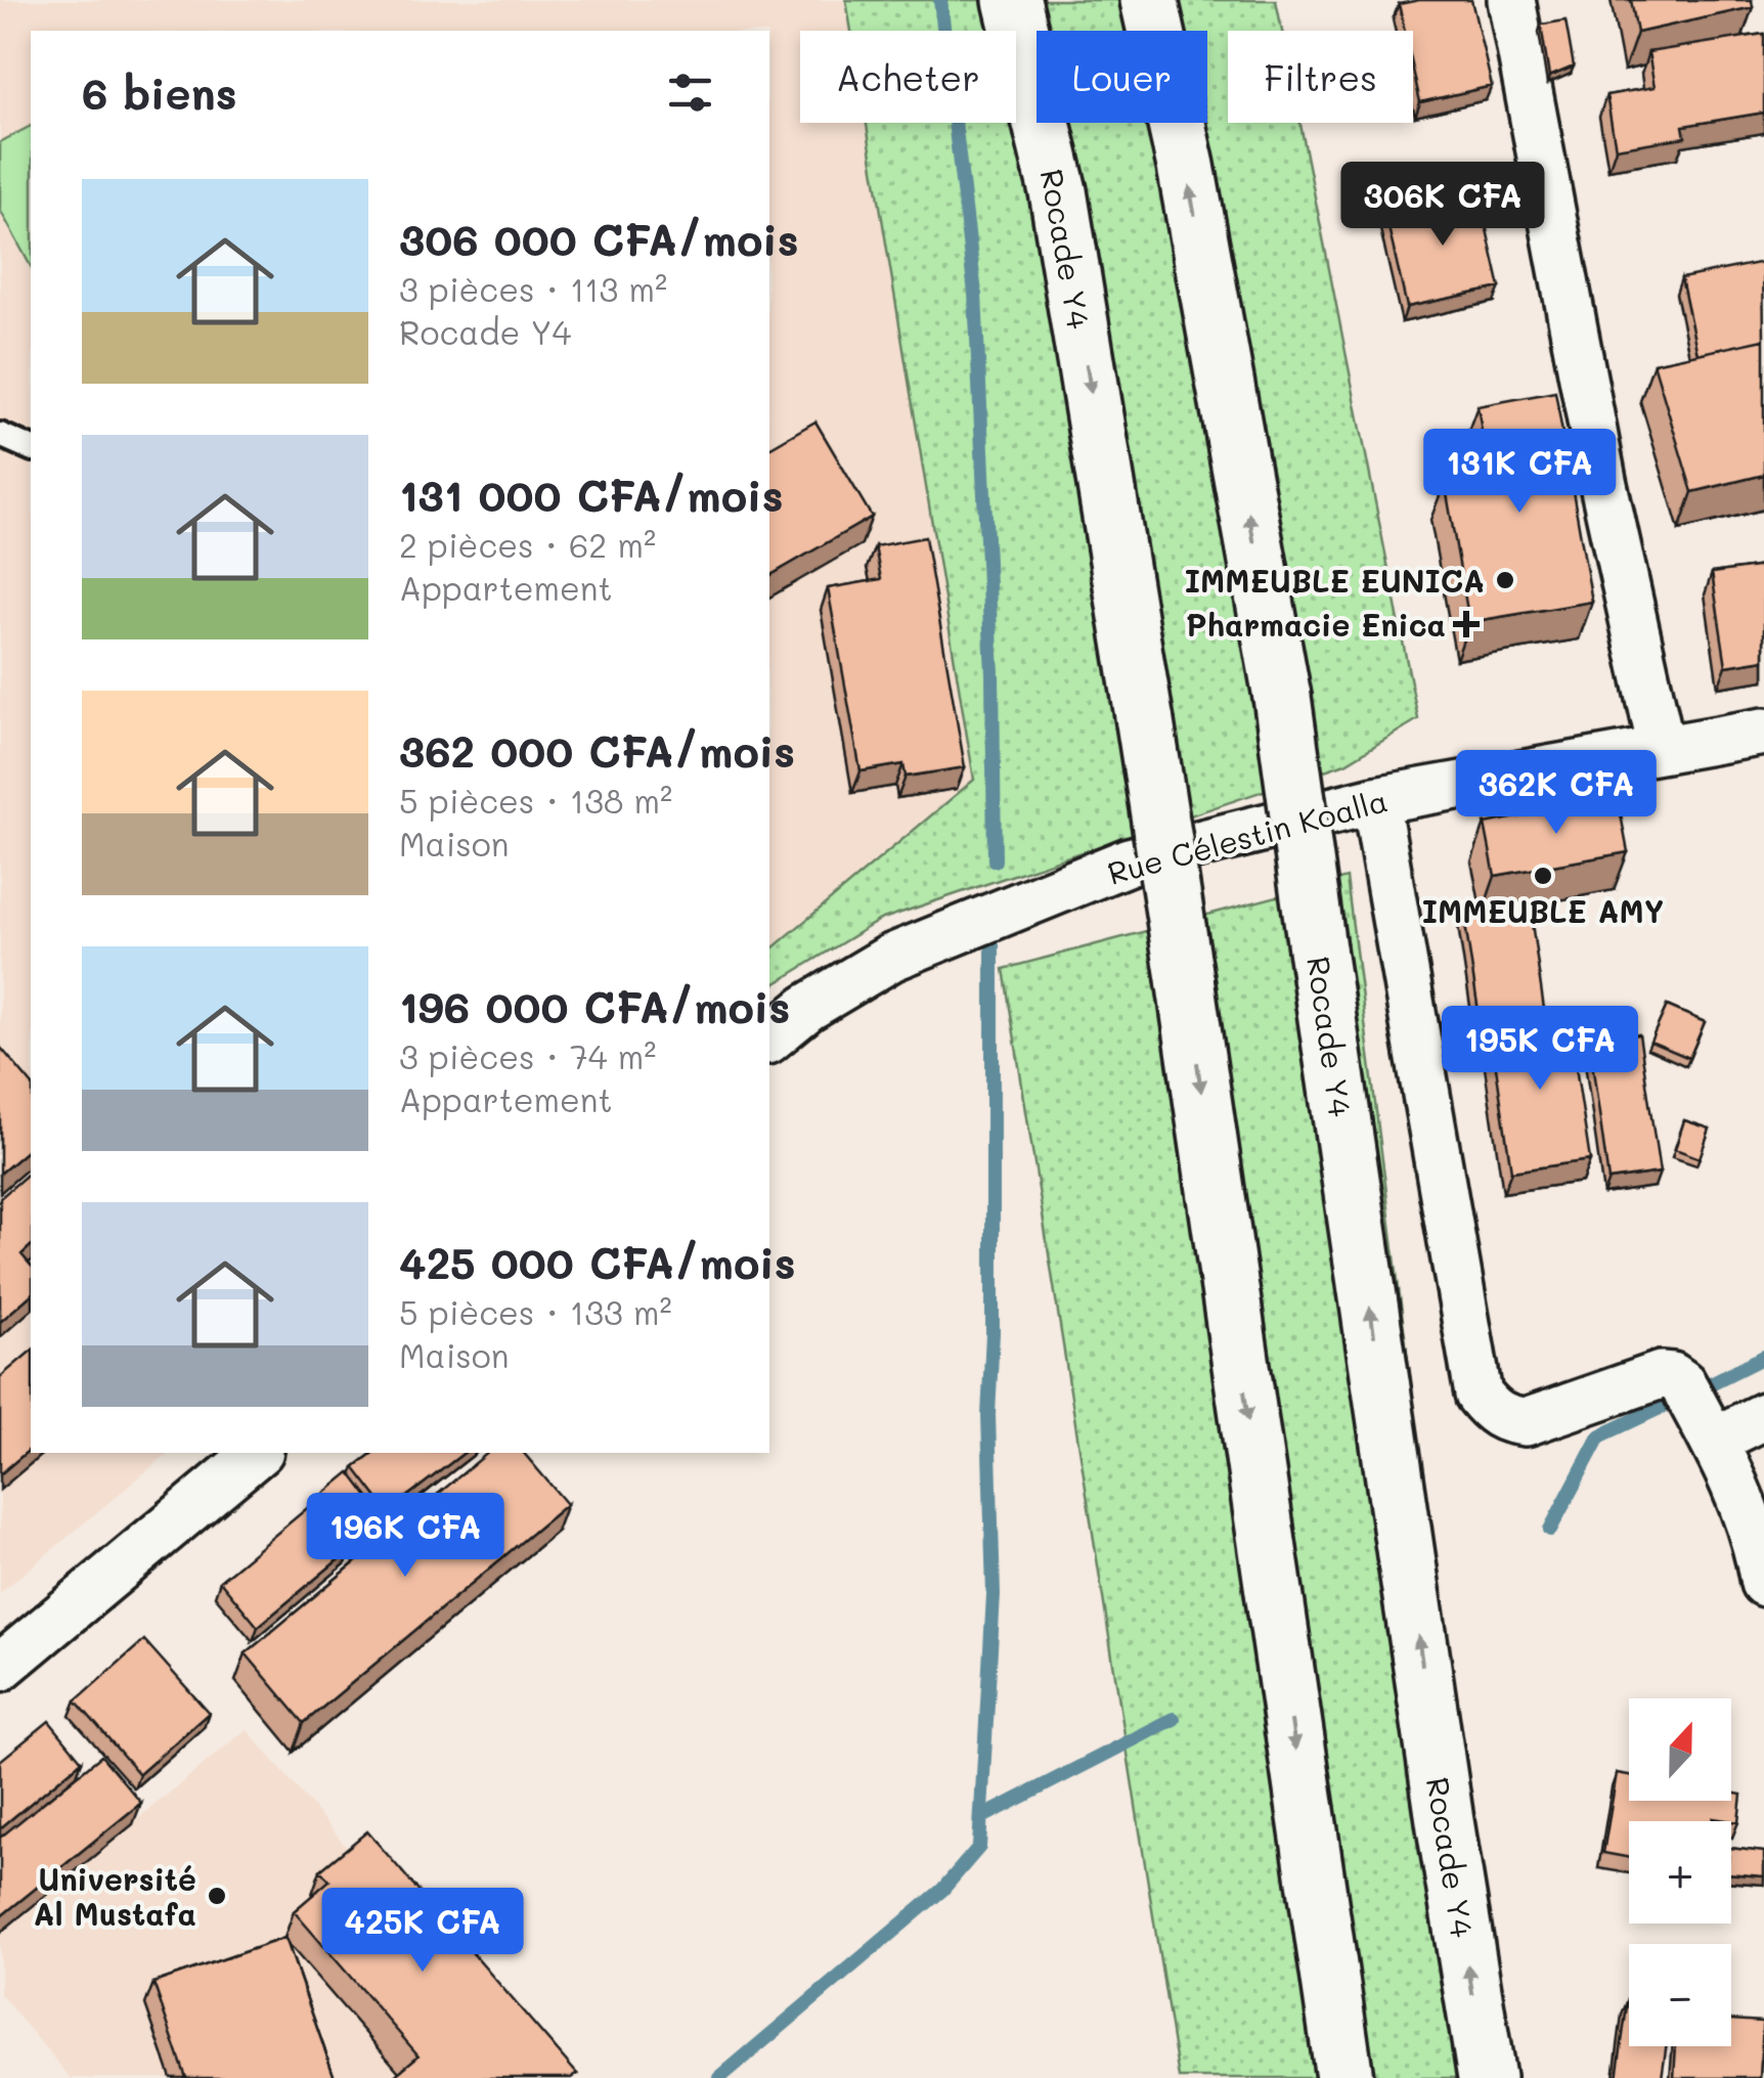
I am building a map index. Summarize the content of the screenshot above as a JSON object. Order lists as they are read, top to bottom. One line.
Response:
{"streets":{"highway":["Rocade Y4"],"street":["Rue Célestin Koalla"]},"places":{"other":["IMMEUBLE EUNICA","IMMEUBLE AMY","Université Al Mustafa"],"health":["Pharmacie Enica"]},"north":"top","page":{"chip":["Acheter","Louer","Filtres"],"heading":"6 biens","list":[{"name":"306 000 CFA/mois","note":"3 pièces · 113 m² · Rocade Y4"},{"name":"131 000 CFA/mois","note":"2 pièces · 62 m² · Appartement"},{"name":"362 000 CFA/mois","note":"5 pièces · 138 m² · Maison"},{"name":"196 000 CFA/mois","note":"3 pièces · 74 m² · Appartement"},{"name":"425 000 CFA/mois","note":"5 pièces · 133 m² · Maison"}],"price":["306K CFA","131K CFA","362K CFA","195K CFA","196K CFA","425K CFA"],"map_buttons":["+","−"]}}
